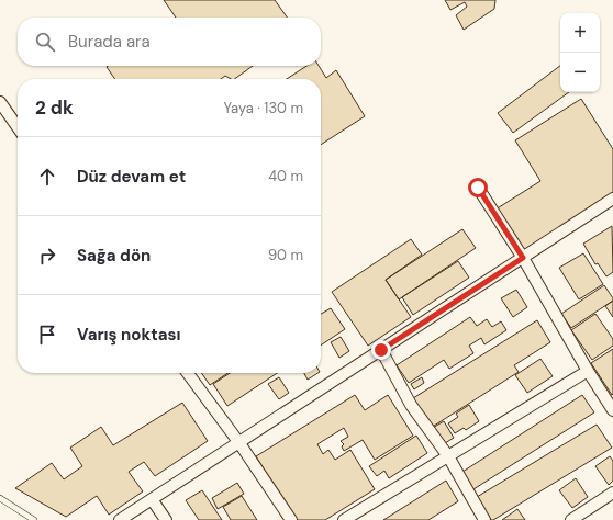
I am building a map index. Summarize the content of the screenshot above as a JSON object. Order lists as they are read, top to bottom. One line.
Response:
{"page":{"map_buttons":["+","−"],"search":"Burada ara","heading":["2 dk","Yaya · 130 m"],"list":[["Düz devam et","40 m"],["Sağa dön","90 m"],"Varış noktası"]}}
